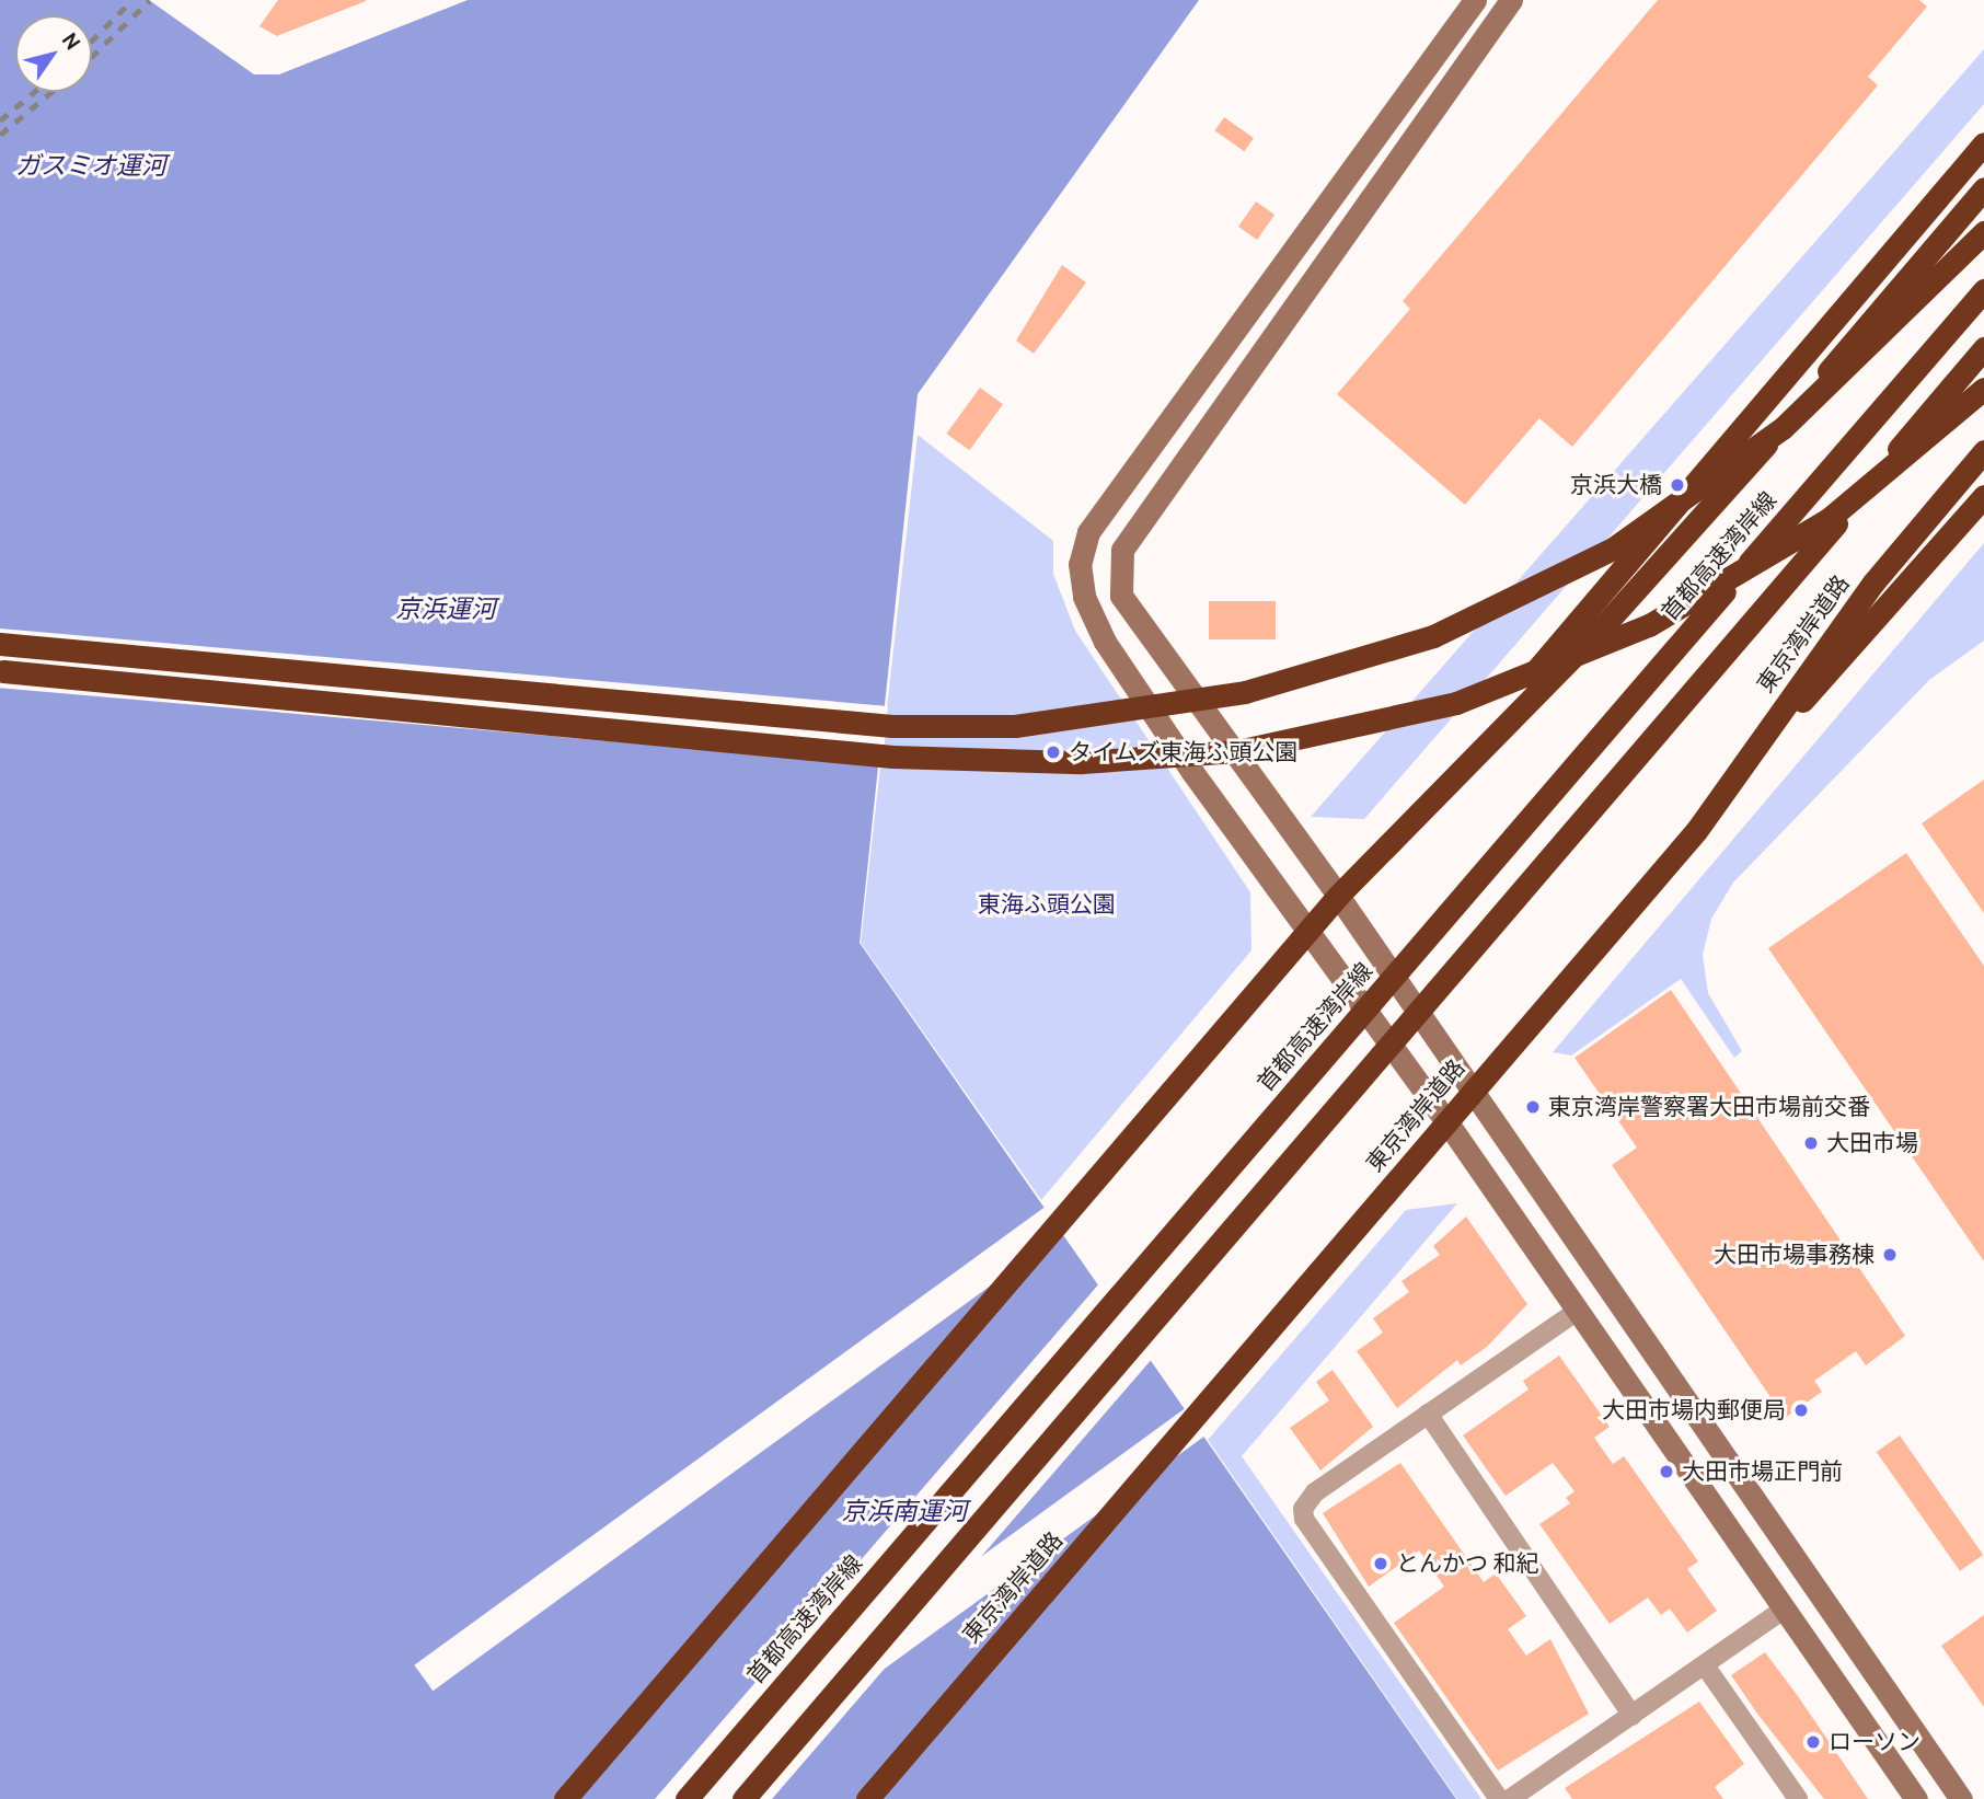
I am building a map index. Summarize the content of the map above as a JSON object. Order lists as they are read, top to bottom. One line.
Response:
{"streets":{"highway":["首都高速湾岸線","東京湾岸道路"]},"water":["ガスミオ運河","京浜運河","京浜南運河"],"parks":["東海ふ頭公園"],"places":["京浜大橋","タイムズ東海ふ頭公園","東京湾岸警察署大田市場前交番","大田市場","大田市場事務棟","大田市場内郵便局","大田市場正門前","とんかつ 和紀","ローソン"],"north":"top right"}
